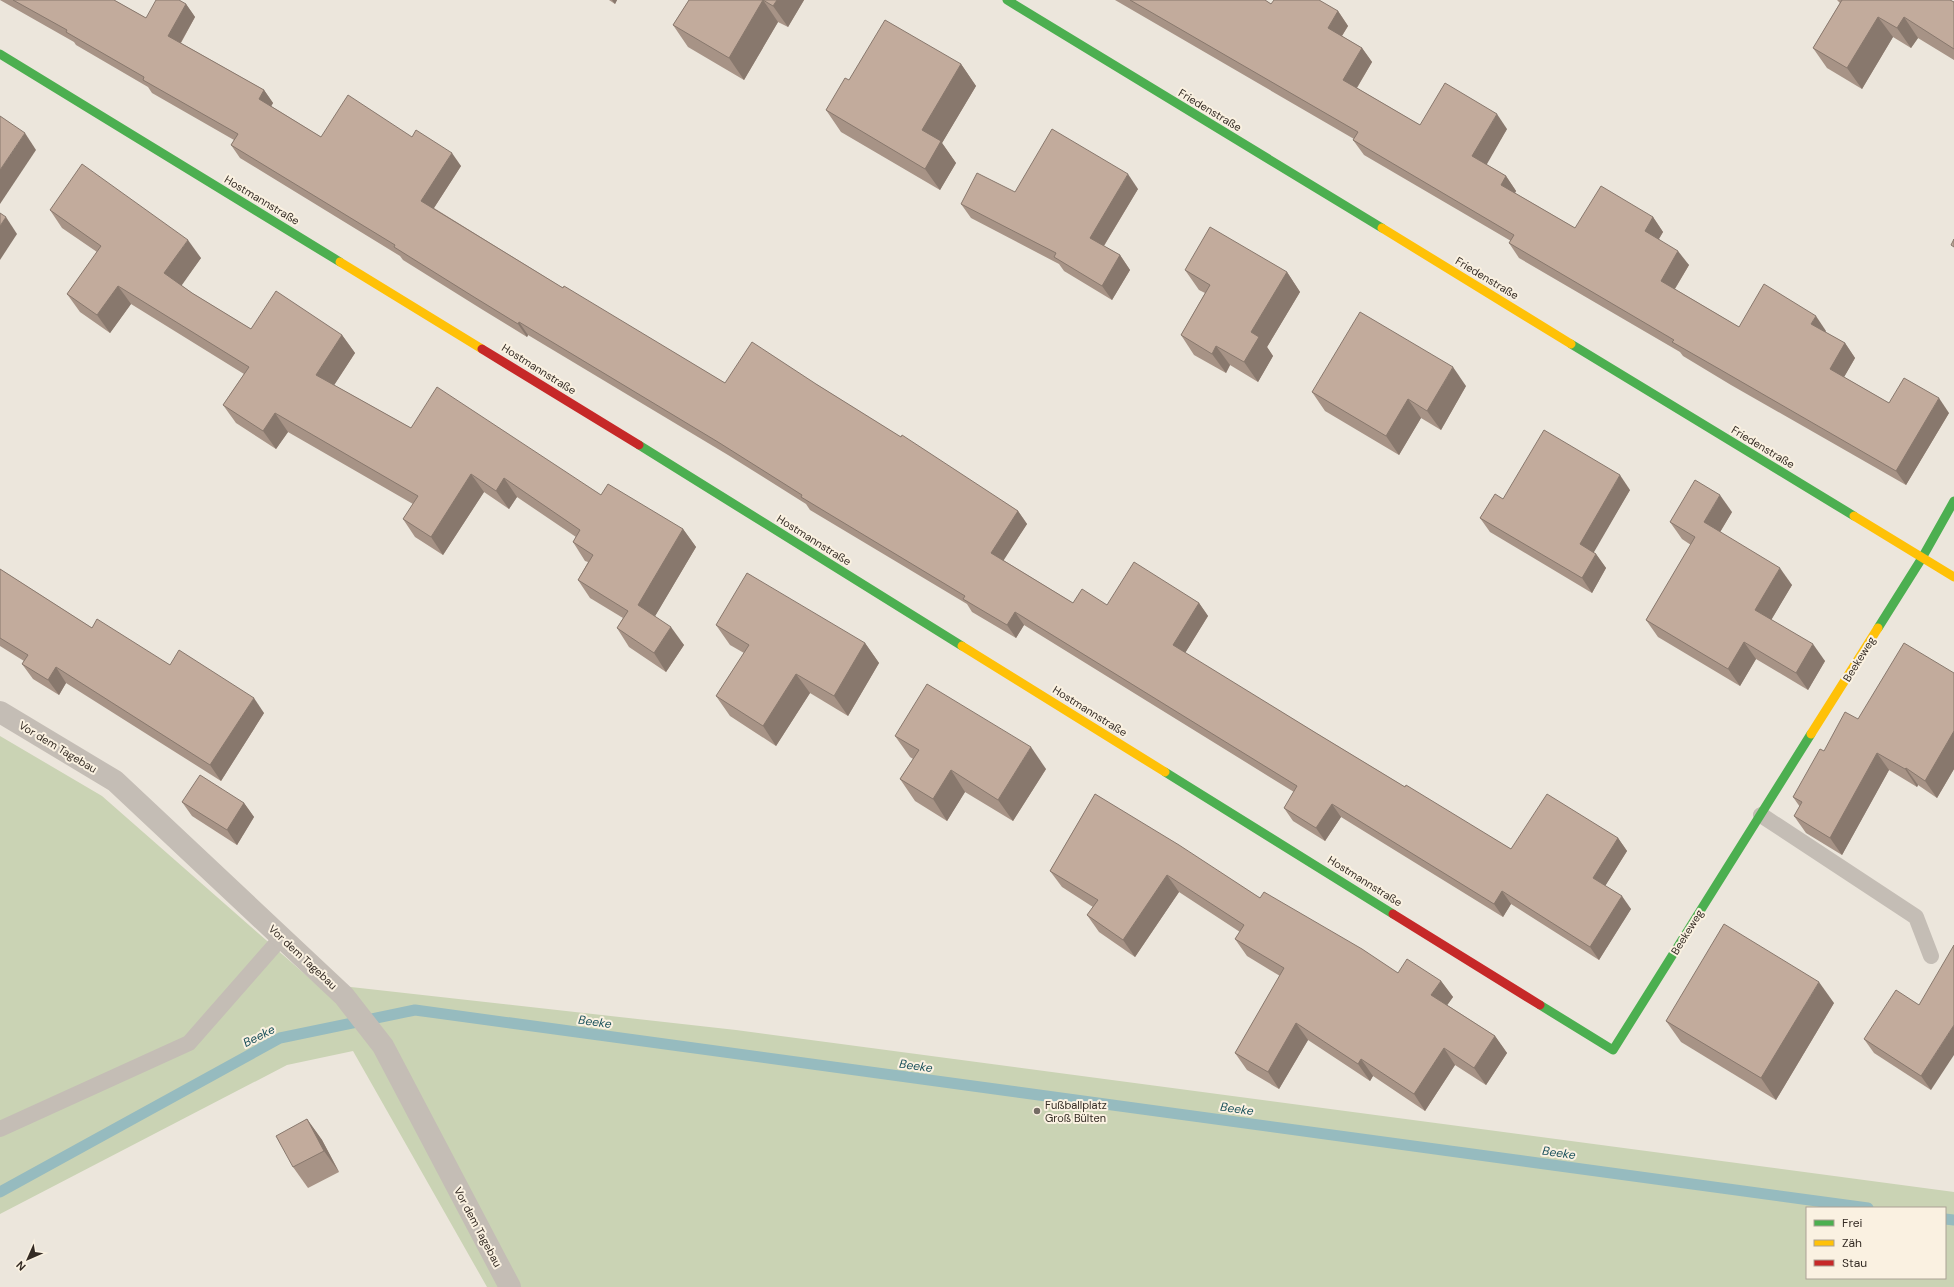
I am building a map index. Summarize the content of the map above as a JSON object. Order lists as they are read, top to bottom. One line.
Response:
{"streets":{"street":["Friedenstraße","Hostmannstraße","Beekeweg","Vor dem Tagebau"]},"crossings":[["Friedenstraße","Beekeweg"],["Hostmannstraße","Beekeweg"]],"water":["Beeke"],"places":["Fußballplatz Groß Bülten"],"legend":["Frei","Zäh","Stau"],"north":"bottom left"}
